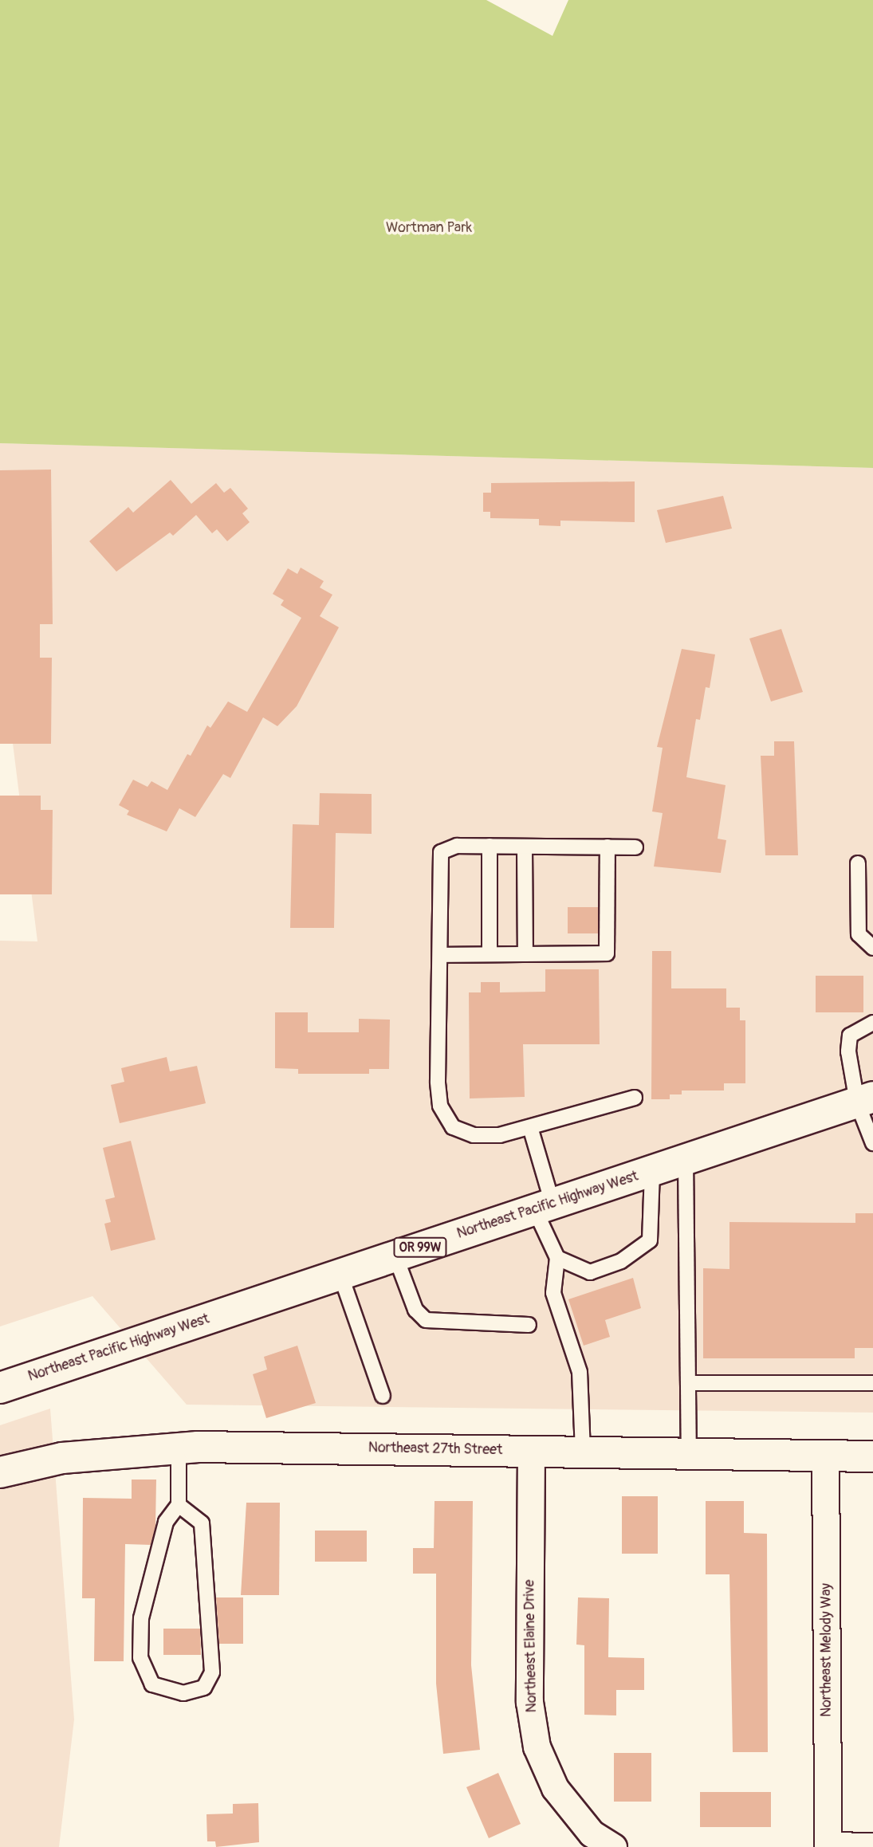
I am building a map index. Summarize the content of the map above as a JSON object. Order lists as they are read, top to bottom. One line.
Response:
{"streets":{"main road":["Northeast Pacific Highway West","OR 99W","Northeast 27th Street"],"street":["Northeast Elaine Drive","Northeast Melody Way"]},"crossings":[["Northeast 27th Street","Northeast Elaine Drive"],["Northeast 27th Street","Northeast Melody Way"]],"parks":["Wortman Park"]}
